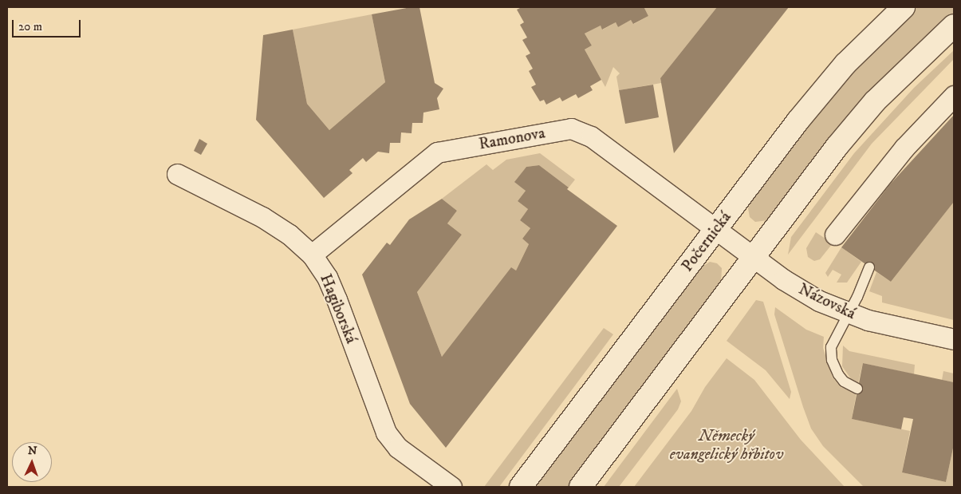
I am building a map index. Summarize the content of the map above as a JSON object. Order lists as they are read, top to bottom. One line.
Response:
{"streets":{"street":["Ramonova","Počernická","Názovská","Hagiborská"]},"crossings":[["Ramonova","Počernická"],["Ramonova","Názovská"],["Ramonova","Hagiborská"],["Počernická","Názovská"]],"parks":["Německý evangelický hřbitov"],"scale_bar":"20 m","north":"top"}
